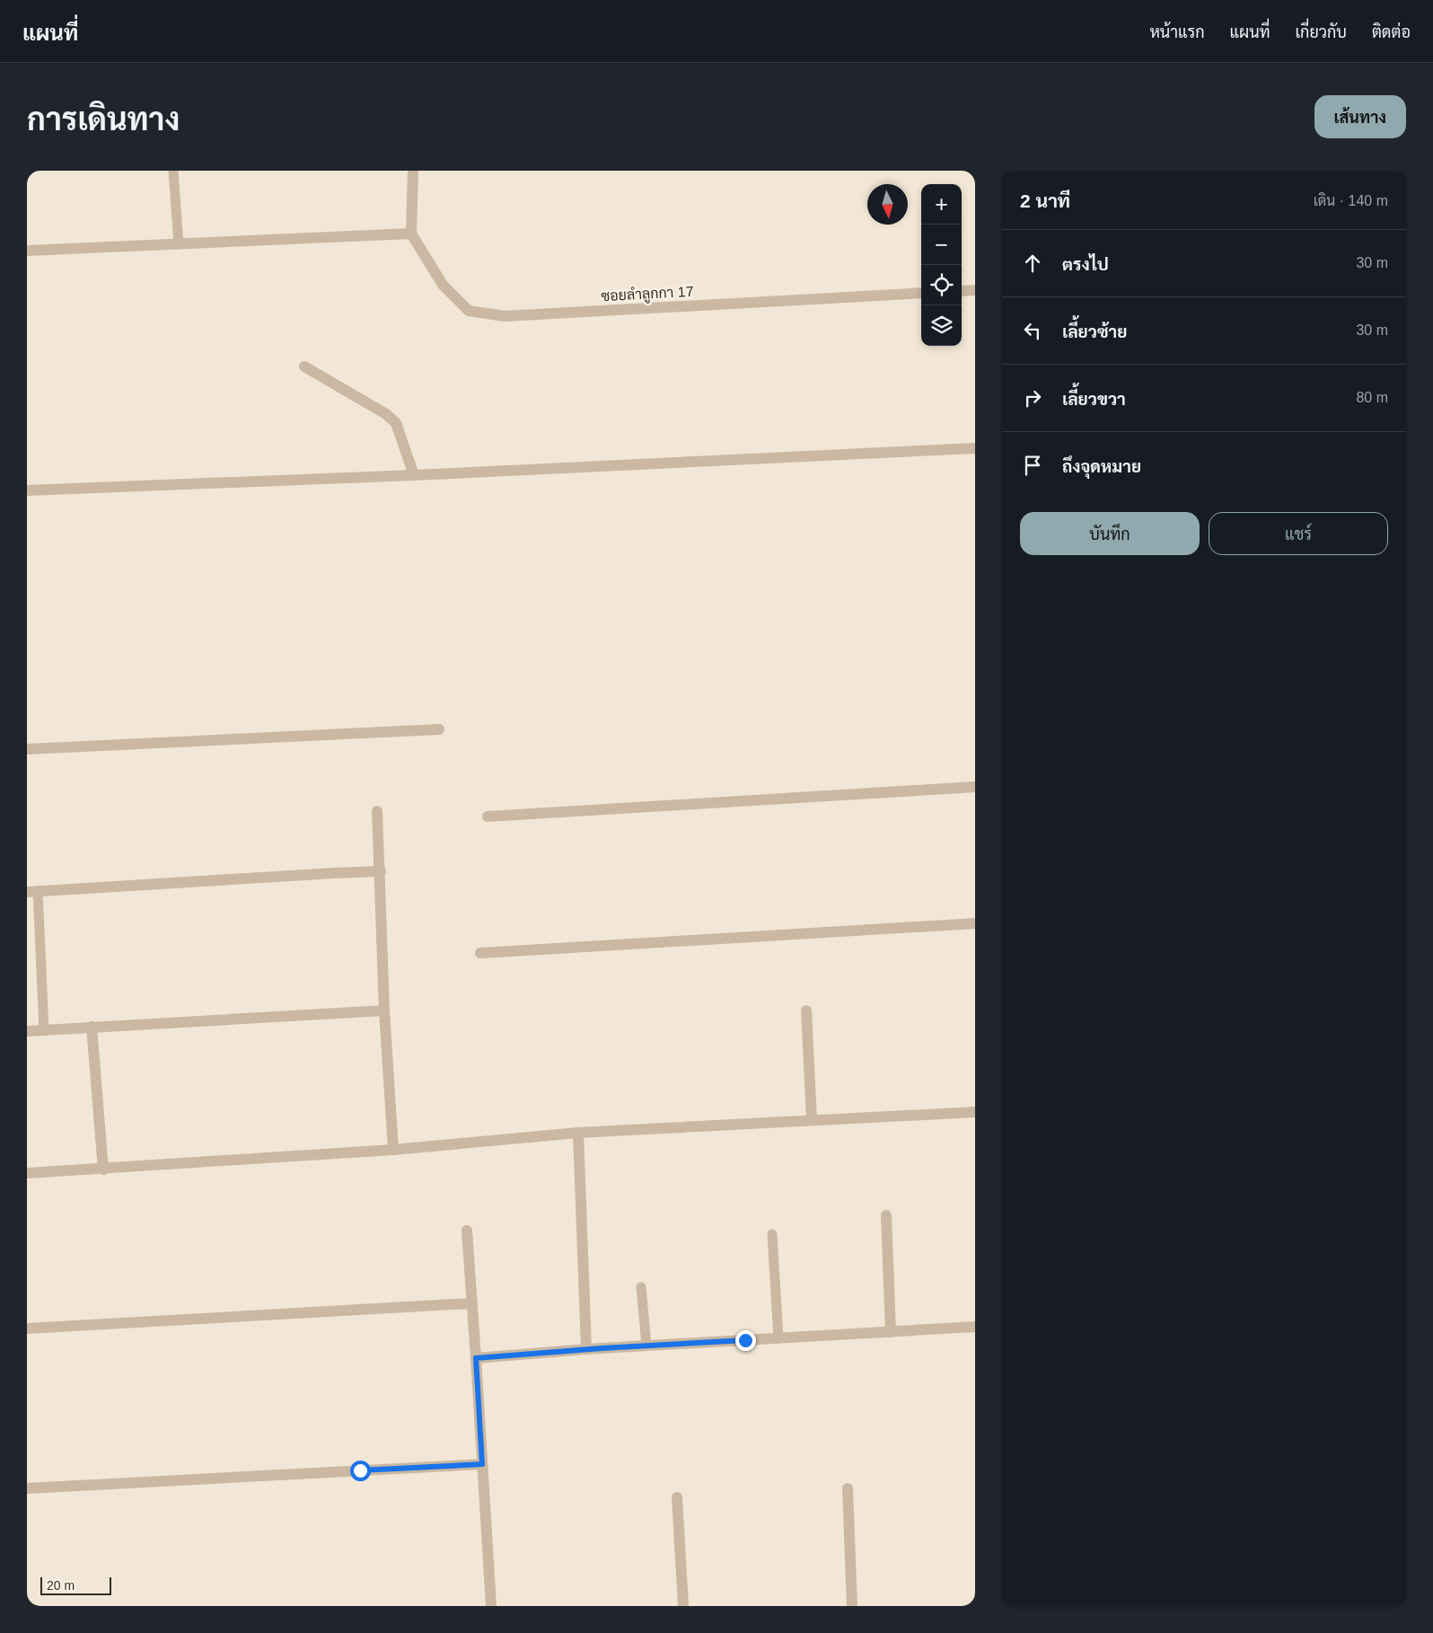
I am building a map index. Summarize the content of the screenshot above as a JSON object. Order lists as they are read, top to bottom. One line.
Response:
{"streets":{"street":["ซอยลำลูกกา 17"]},"scale_bar":"20 m","north":"bottom","page":{"header":"แผนที่","nav":["หน้าแรก","แผนที่","เกี่ยวกับ","ติดต่อ"],"buttons":["เส้นทาง",["บันทึก","แชร์"]],"title":"การเดินทาง","heading":["2 นาที","เดิน · 140 m"],"map_buttons":["+","−"],"list":[["ตรงไป","30 m"],["เลี้ยวซ้าย","30 m"],["เลี้ยวขวา","80 m"],"ถึงจุดหมาย"],"scale":"20 m"}}
